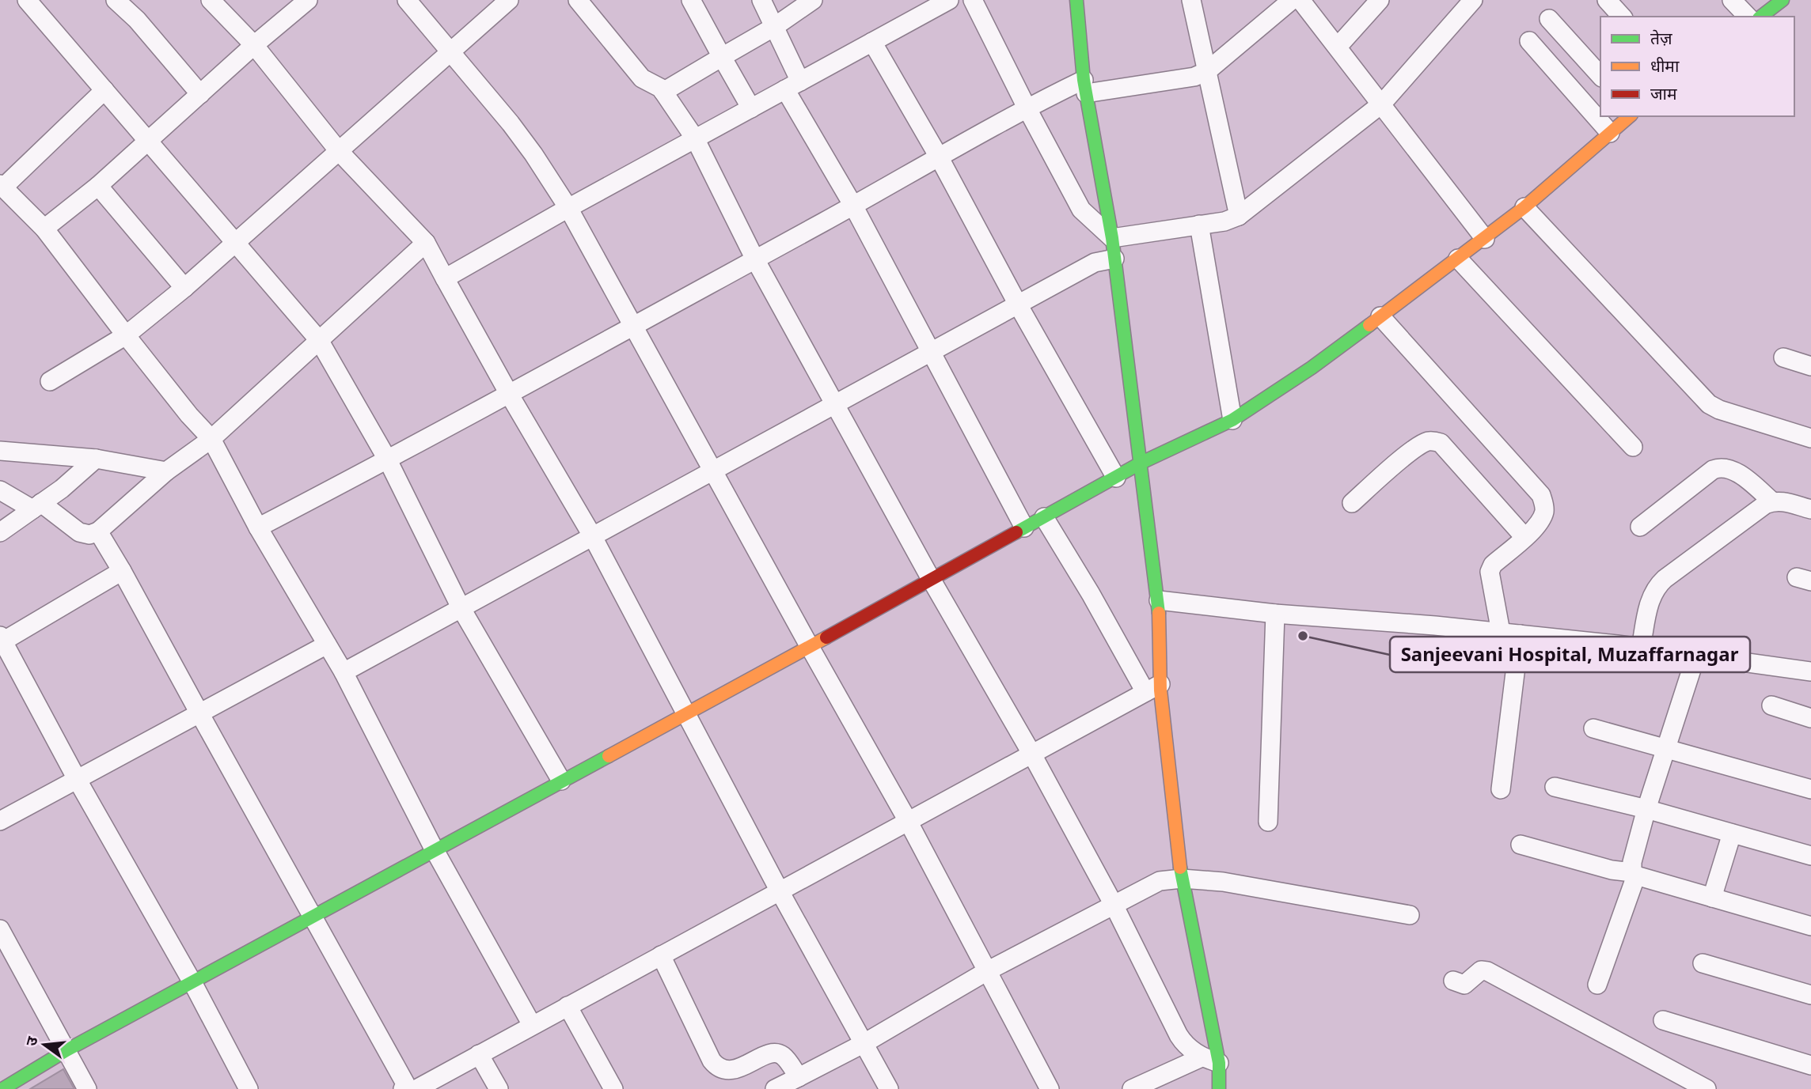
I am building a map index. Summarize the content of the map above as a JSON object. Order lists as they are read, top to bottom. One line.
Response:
{"places":["Sanjeevani Hospital, Muzaffarnagar"],"legend":["तेज़","धीमा","जाम"],"north":"left"}
